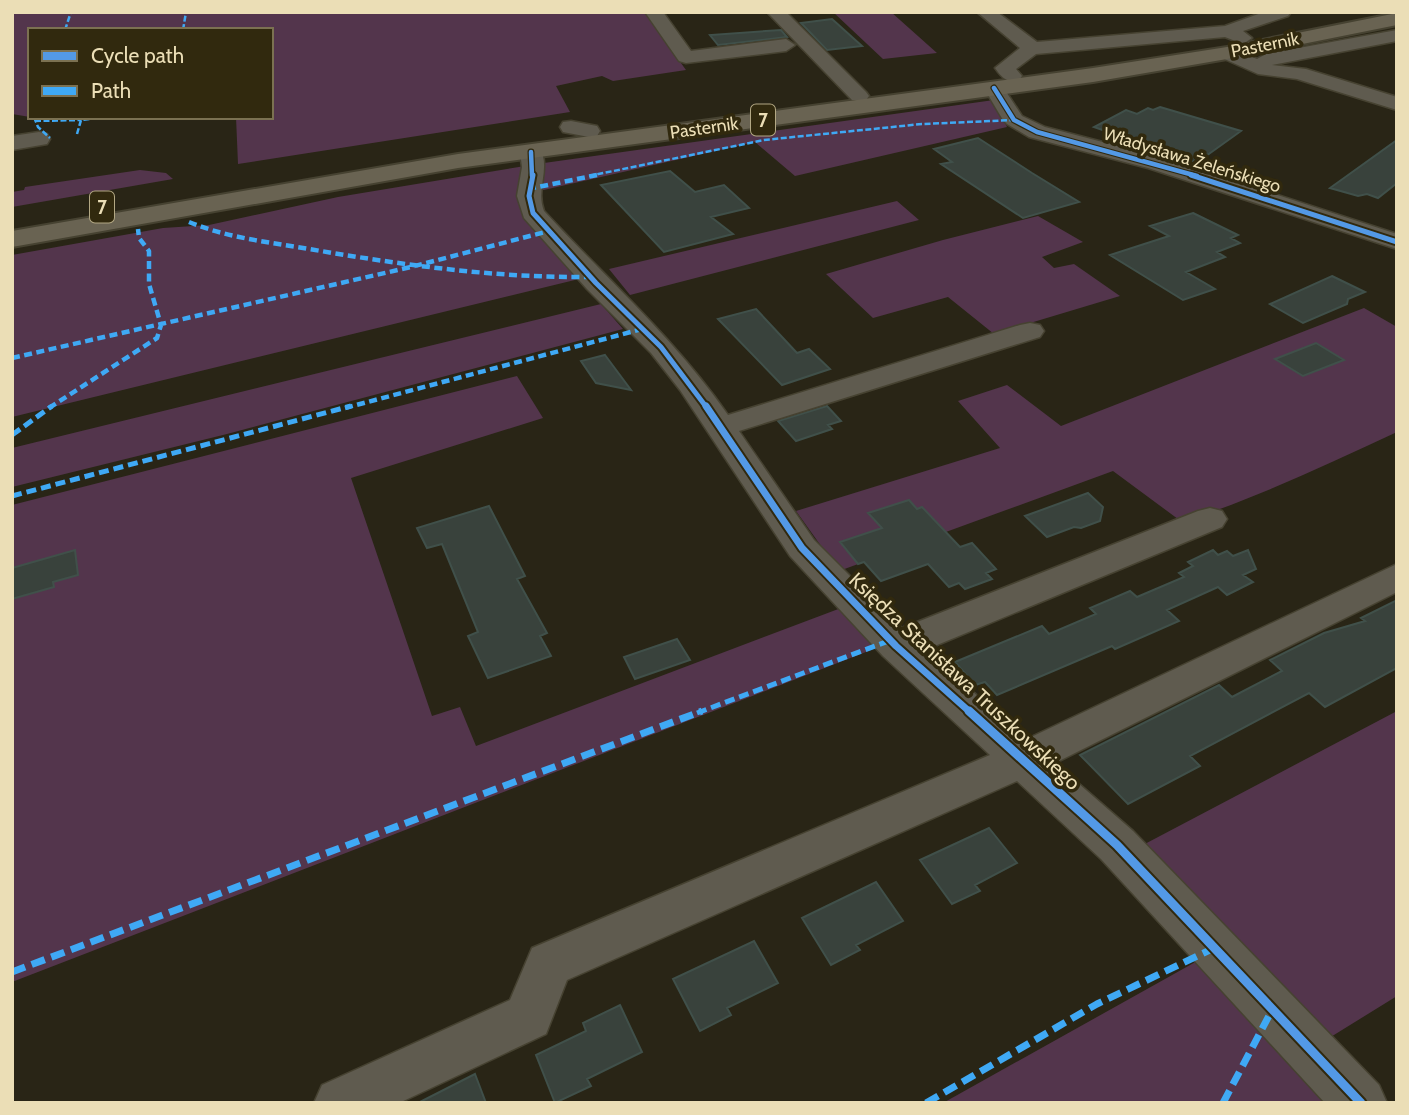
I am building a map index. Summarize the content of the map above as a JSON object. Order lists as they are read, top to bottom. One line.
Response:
{"streets":{"main road":["Pasternik","7"],"street":["Władysława Żeleńskiego","Księdza Stanisława Truszkowskiego"]},"crossings":[["Pasternik","Władysława Żeleńskiego"],["Pasternik","Księdza Stanisława Truszkowskiego"]],"legend":["Cycle path","Path"]}
